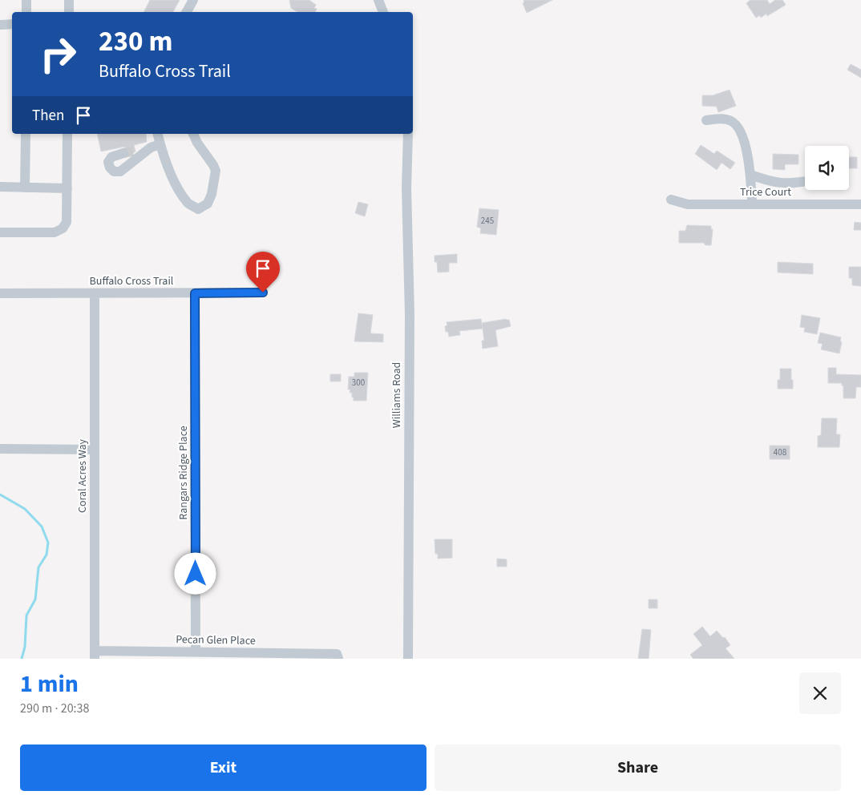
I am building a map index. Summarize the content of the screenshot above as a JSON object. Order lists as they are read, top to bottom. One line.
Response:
{"streets":{"street":["Trice Court","Buffalo Cross Trail","Williams Road","Rangars Ridge Place","Coral Acres Way","Pecan Glen Place"]},"crossings":[["Buffalo Cross Trail","Rangars Ridge Place"],["Buffalo Cross Trail","Coral Acres Way"],["Rangars Ridge Place","Pecan Glen Place"],["Coral Acres Way","Pecan Glen Place"]],"house_numbers":["245","300","408"],"page":{"turn":["230 m","Buffalo Cross Trail"],"then":"Then","heading":["1 min","290 m · 20:38"],"buttons":["Exit","Share"]}}
